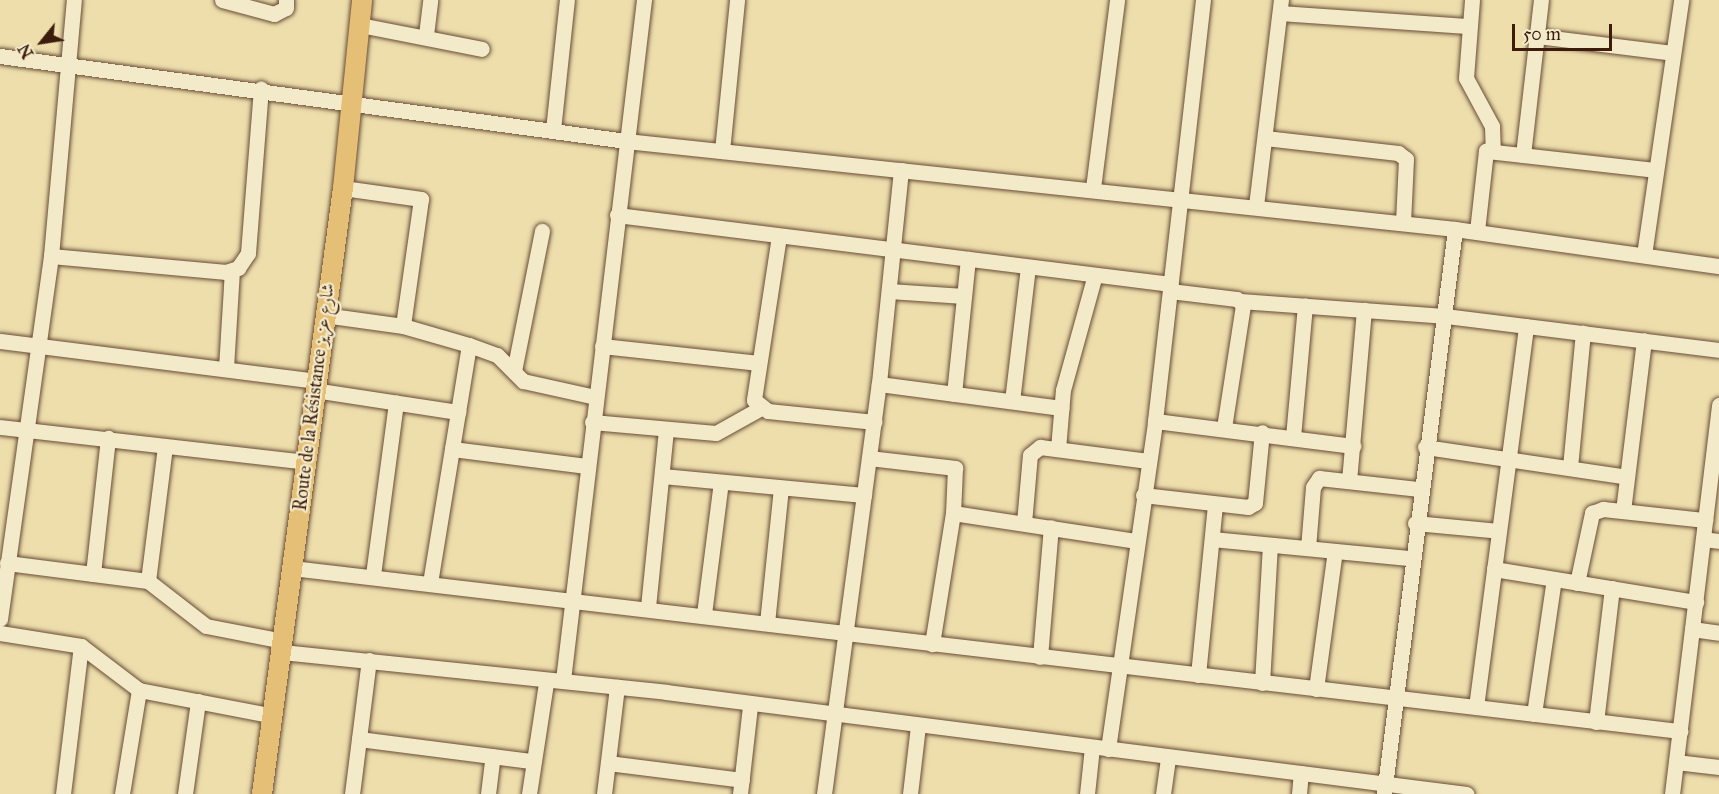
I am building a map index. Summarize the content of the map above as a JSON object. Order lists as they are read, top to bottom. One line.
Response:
{"streets":{"main road":["Route de la Résistance شارع عزيز"]},"scale_bar":"50 m","north":"bottom left"}
